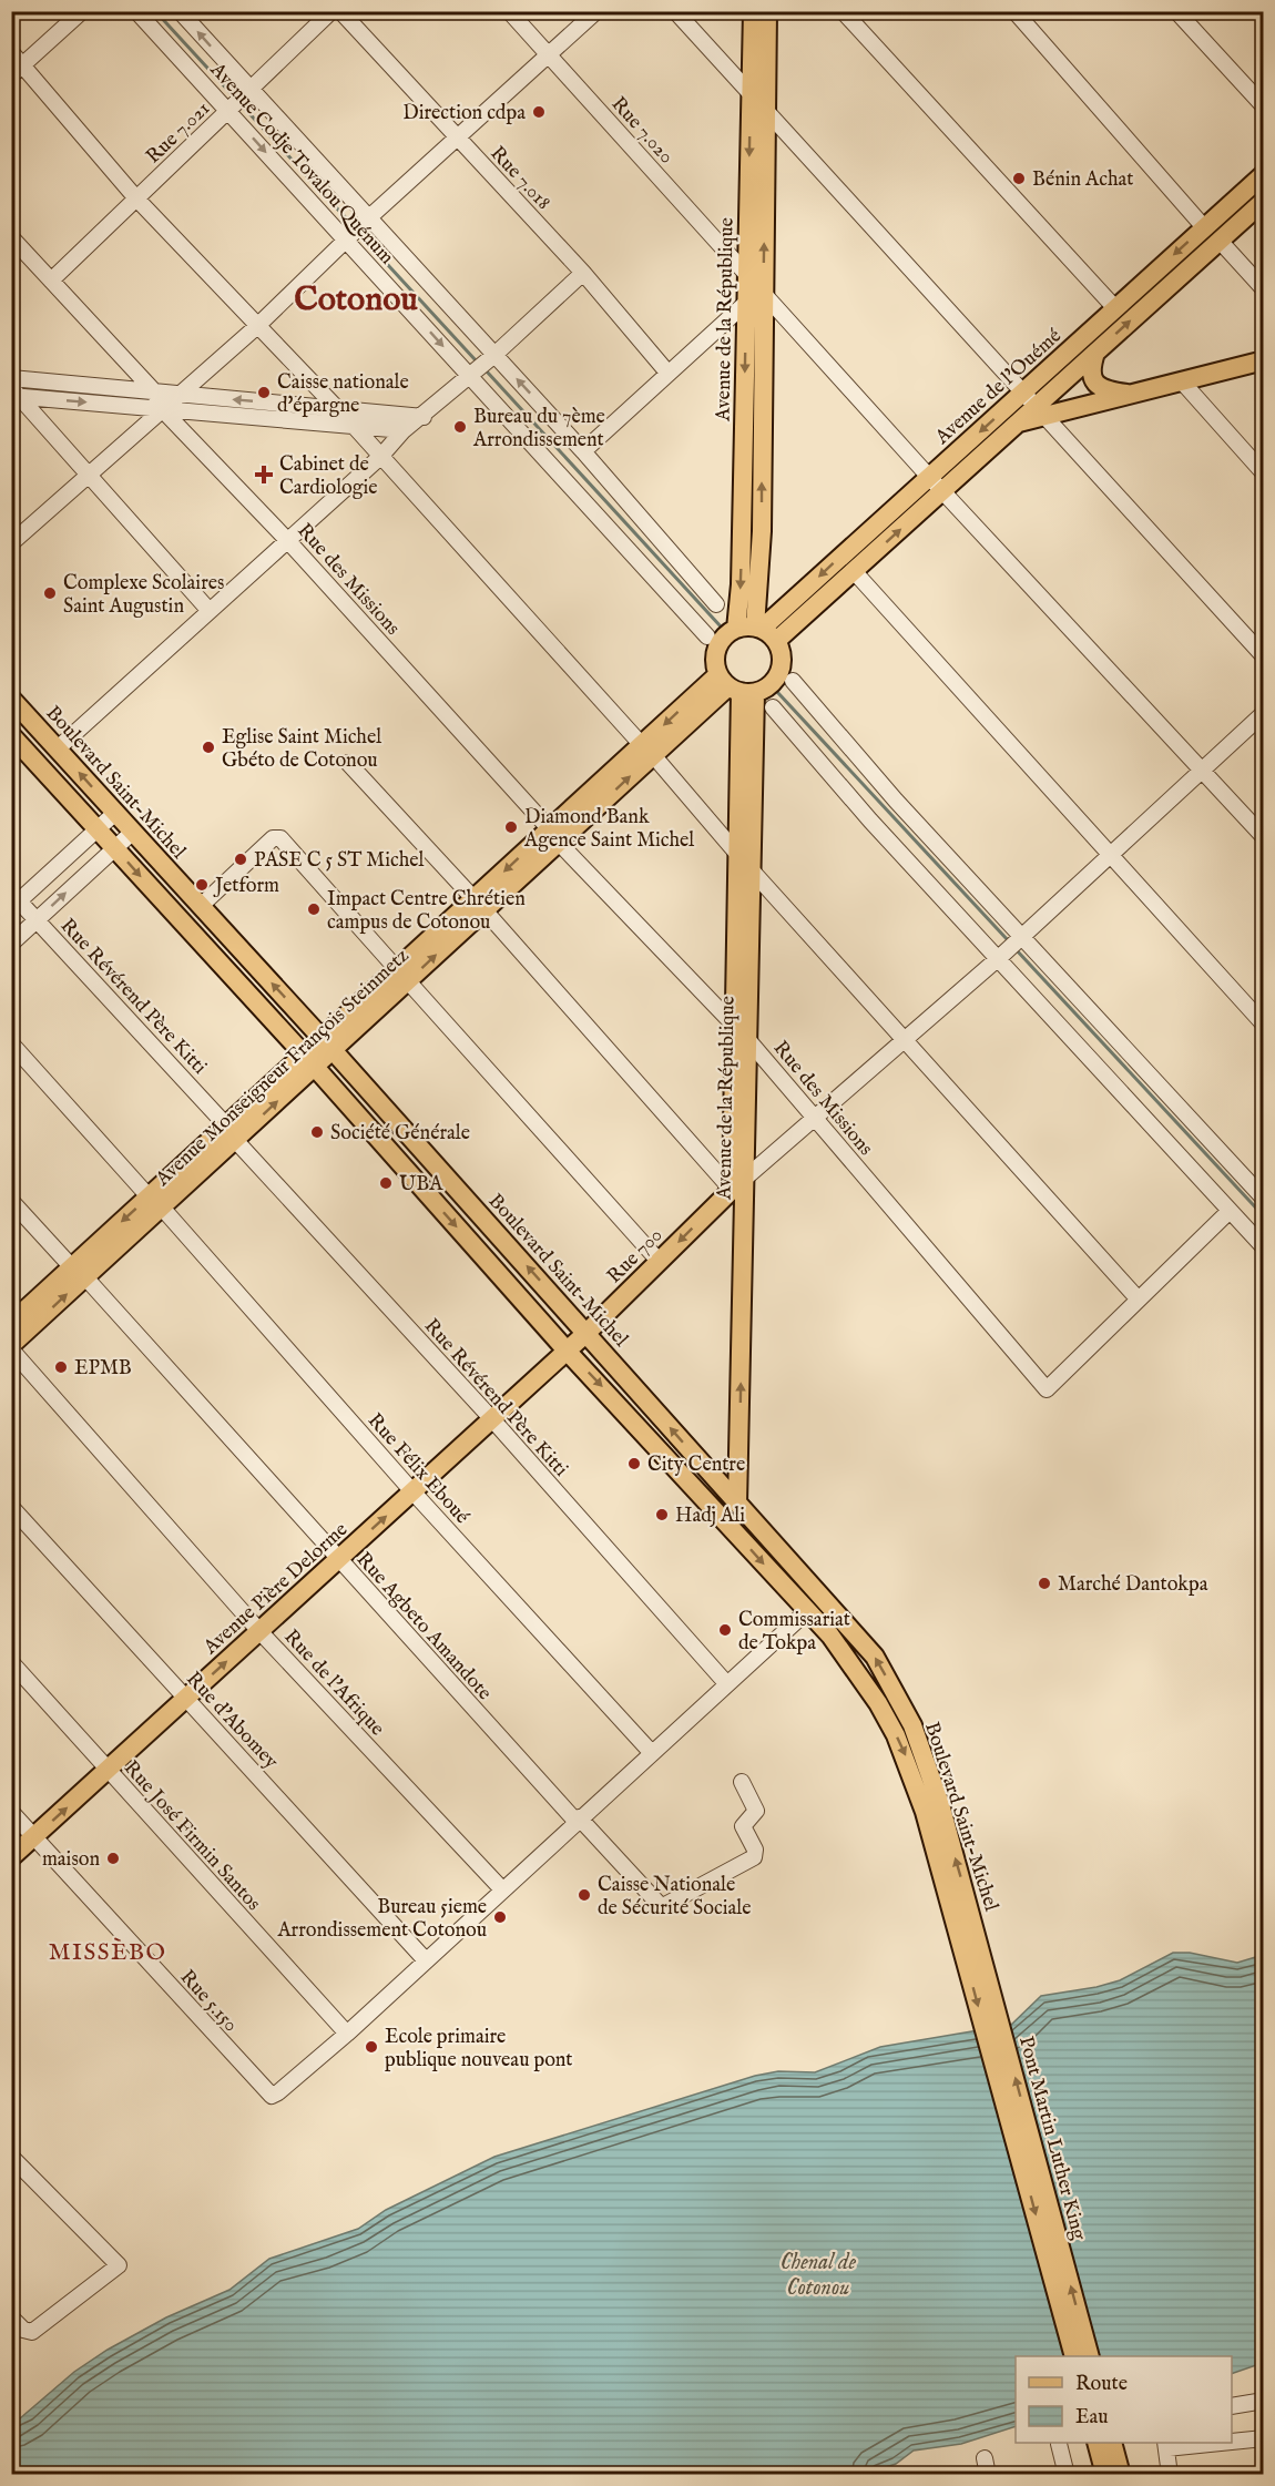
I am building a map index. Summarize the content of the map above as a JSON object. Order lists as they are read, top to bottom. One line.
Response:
{"streets":{"main road":["Avenue de la République","Avenue de l'Ouémé","Boulevard Saint-Michel","Avenue Monseigneur François Steinmetz","Rue 700","Avenue Pière Delorme","Pont Martin Luther King"],"street":["Rue 7.020","Rue 7.021","Avenue Codje Tovalou Quénum","Rue 7.018","Rue des Missions","Rue Révérend Père Kitti","Rue Félix Eboué","Rue Agbeto Amandote","Rue de l'Afrique","Rue d'Abomey","Rue José Firmin Santos","Rue 5.150"]},"crossings":[["Rue 7.020","Avenue de la République"],["Rue 7.021","Avenue Codje Tovalou Quénum"],["Rue 7.021","Rue des Missions"],["Avenue de la République","Avenue de l'Ouémé"],["Avenue de la République","Rue des Missions"],["Avenue de la République","Boulevard Saint-Michel"],["Avenue de la République","Avenue Monseigneur François Steinmetz"],["Avenue de la République","Rue 700"],["Avenue de l'Ouémé","Avenue Monseigneur François Steinmetz"],["Rue des Missions","Avenue Monseigneur François Steinmetz"],["Boulevard Saint-Michel","Avenue Monseigneur François Steinmetz"],["Boulevard Saint-Michel","Rue 700"],["Boulevard Saint-Michel","Avenue Pière Delorme"],["Boulevard Saint-Michel","Pont Martin Luther King"],["Rue Révérend Père Kitti","Avenue Monseigneur François Steinmetz"],["Rue Révérend Père Kitti","Avenue Pière Delorme"],["Avenue Monseigneur François Steinmetz","Rue Félix Eboué"],["Avenue Monseigneur François Steinmetz","Rue Agbeto Amandote"],["Avenue Monseigneur François Steinmetz","Rue de l'Afrique"],["Rue 700","Avenue Pière Delorme"],["Rue Félix Eboué","Avenue Pière Delorme"],["Avenue Pière Delorme","Rue Agbeto Amandote"],["Avenue Pière Delorme","Rue de l'Afrique"],["Avenue Pière Delorme","Rue d'Abomey"],["Avenue Pière Delorme","Rue José Firmin Santos"],["Avenue Pière Delorme","Rue 5.150"],["Rue José Firmin Santos","Rue 5.150"]],"one_way":["Rue 700","Avenue Pière Delorme"],"districts":["Cotonou","MISSÈBO"],"water":["Chenal de Cotonou"],"places":{"other":["Direction cdpa","Bénin Achat","Caisse nationale d'épargne","Bureau du 7ème Arrondissement","Complexe Scolaires Saint Augustin","Eglise Saint Michel Gbéto de Cotonou","Diamond Bank Agence Saint Michel","PASE C 5 ST Michel","Jetform","Impact Centre Chrétien campus de Cotonou","Société Générale","UBA","EPMB","City Centre","Hadj Ali","Marché Dantokpa","Commissariat de Tokpa","maison","Caisse Nationale de Sécurité Sociale","Bureau 5ieme Arrondissement Cotonou","Ecole primaire publique nouveau pont"],"health":["Cabinet de Cardiologie"]},"legend":["Route","Eau"]}
